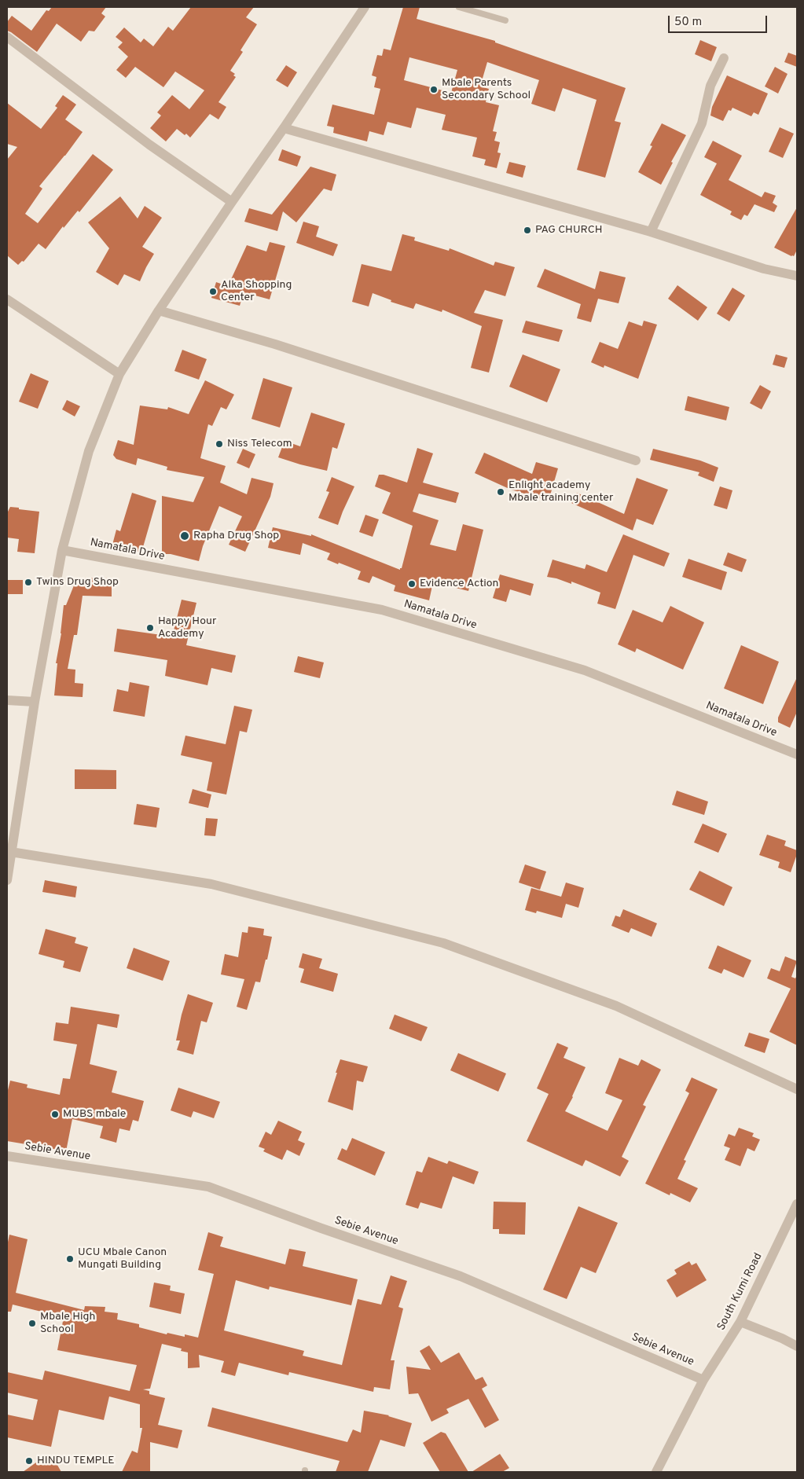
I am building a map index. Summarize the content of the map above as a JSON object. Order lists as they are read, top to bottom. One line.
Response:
{"streets":{"street":["Namatala Drive","Sebie Avenue","South Kumi Road"]},"crossings":[["Sebie Avenue","South Kumi Road"]],"places":["Mbale Parents Secondary School","PAG CHURCH","Alka Shopping Center","Niss Telecom","Enlight academy Mbale training center","Rapha Drug Shop","Twins Drug Shop","Evidence Action","Happy Hour Academy","MUBS mbale","UCU Mbale Canon Mungati Building","Mbale High School","HINDU TEMPLE"],"scale_bar":"50 m"}
